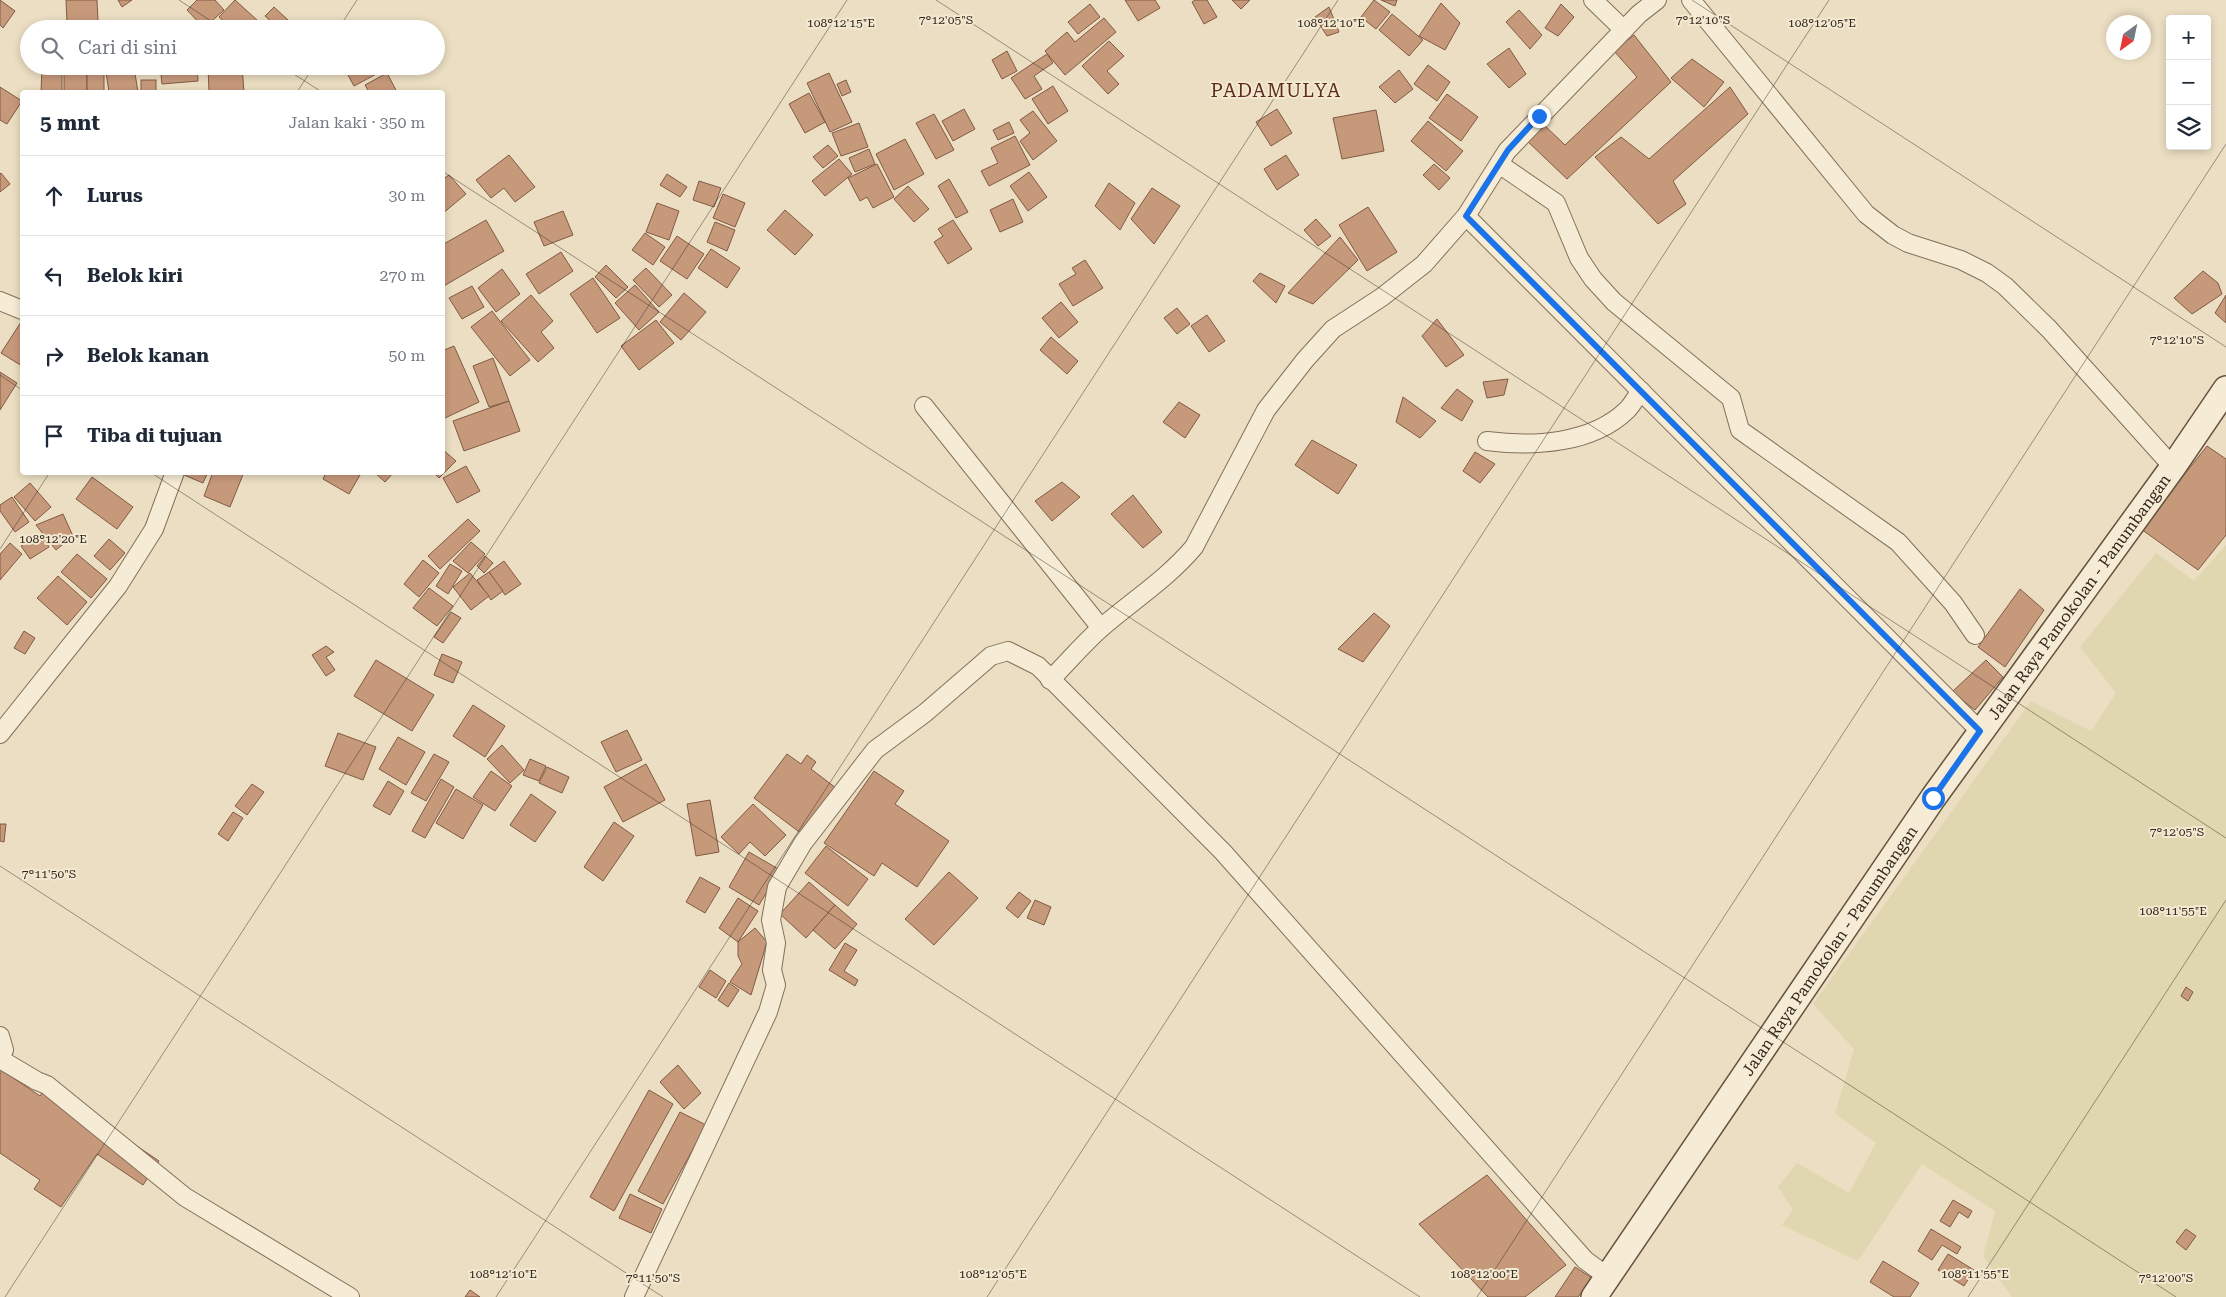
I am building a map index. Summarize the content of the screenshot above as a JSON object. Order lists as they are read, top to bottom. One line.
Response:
{"streets":{"main road":["Jalan Raya Pamokolan - Panumbangan"]},"districts":["PADAMULYA"],"north":"bottom left","page":{"map_buttons":["+","−"],"search":"Cari di sini","heading":["5 mnt","Jalan kaki · 350 m"],"list":[["Lurus","30 m"],["Belok kiri","270 m"],["Belok kanan","50 m"],"Tiba di tujuan"]},"coordinates":["7°12'05\"S","7°12'10\"S","108°12'15\"E","108°12'10\"E","108°12'05\"E","108°12'20\"E","7°11'50\"S","108°11'55\"E","108°12'00\"E","7°12'00\"S"]}
